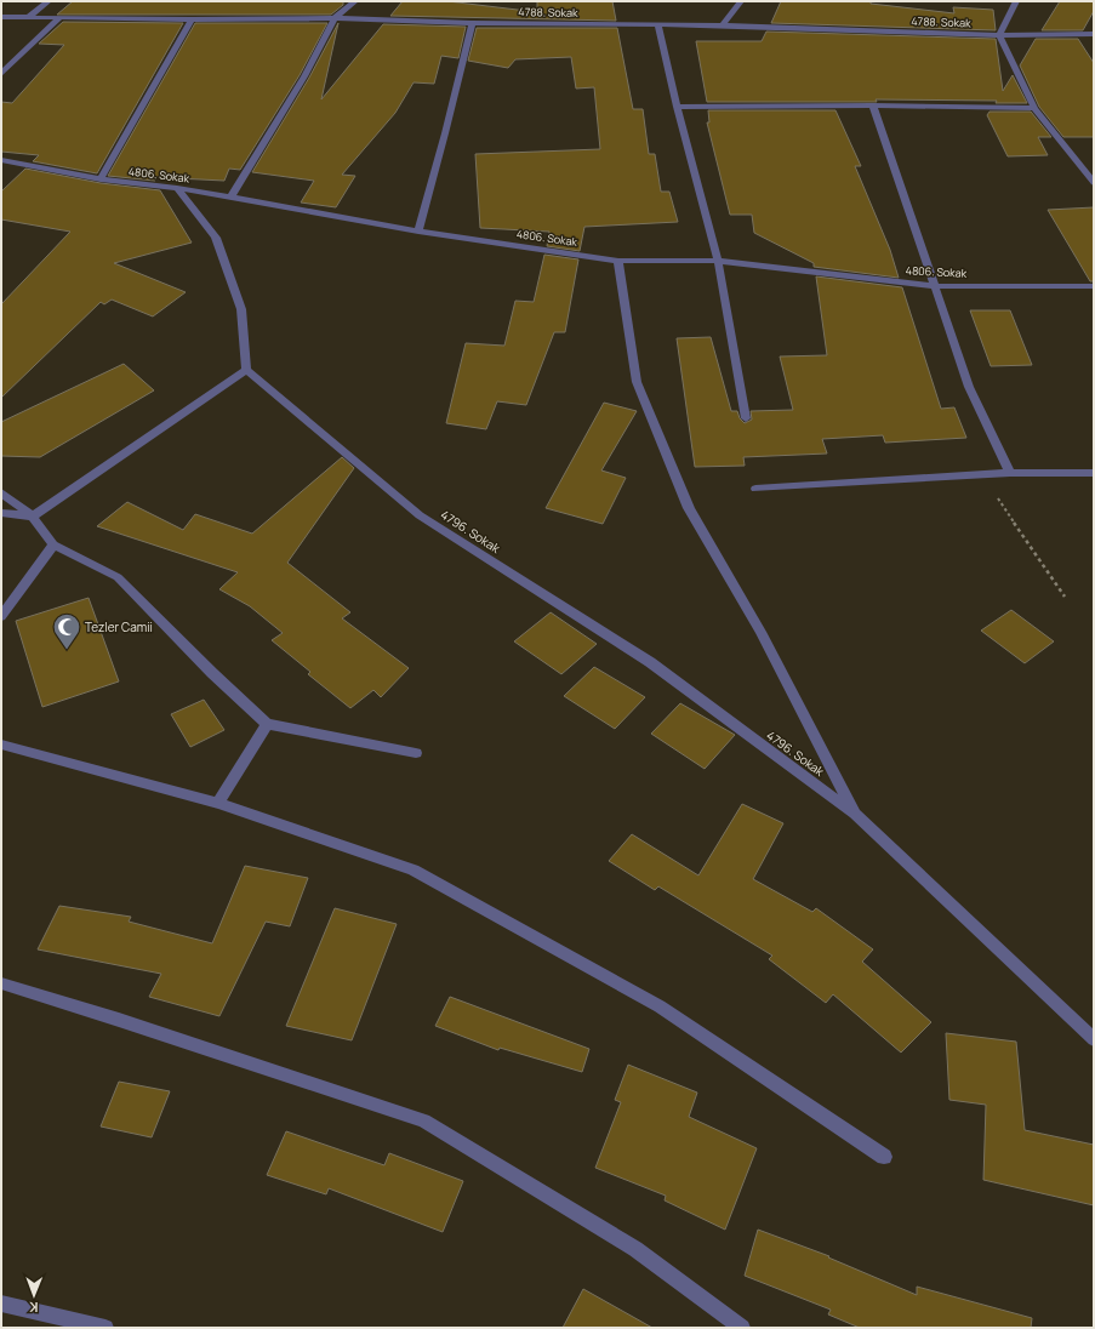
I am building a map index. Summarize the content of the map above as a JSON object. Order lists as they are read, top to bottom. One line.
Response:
{"streets":{"street":["4788. Sokak","4806. Sokak","4796. Sokak"]},"places":{"mosque":["Tezler Camii"]},"north":"bottom"}
